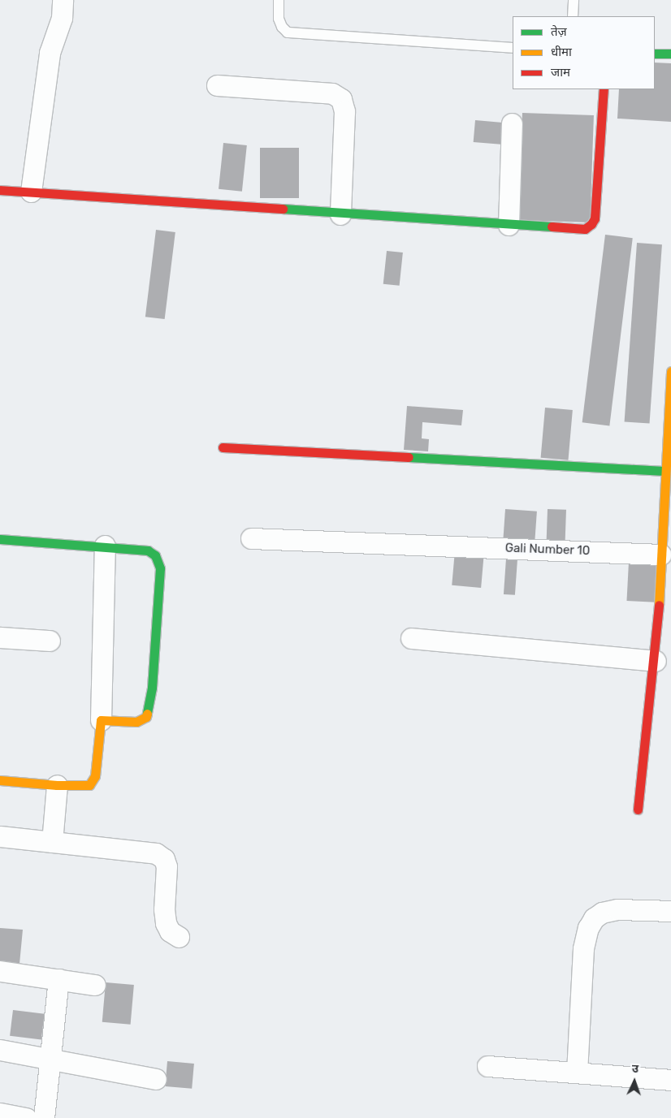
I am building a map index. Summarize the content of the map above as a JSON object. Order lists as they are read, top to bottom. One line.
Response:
{"streets":{"street":["Gali Number 10"]},"legend":["तेज़","धीमा","जाम"],"north":"top"}
